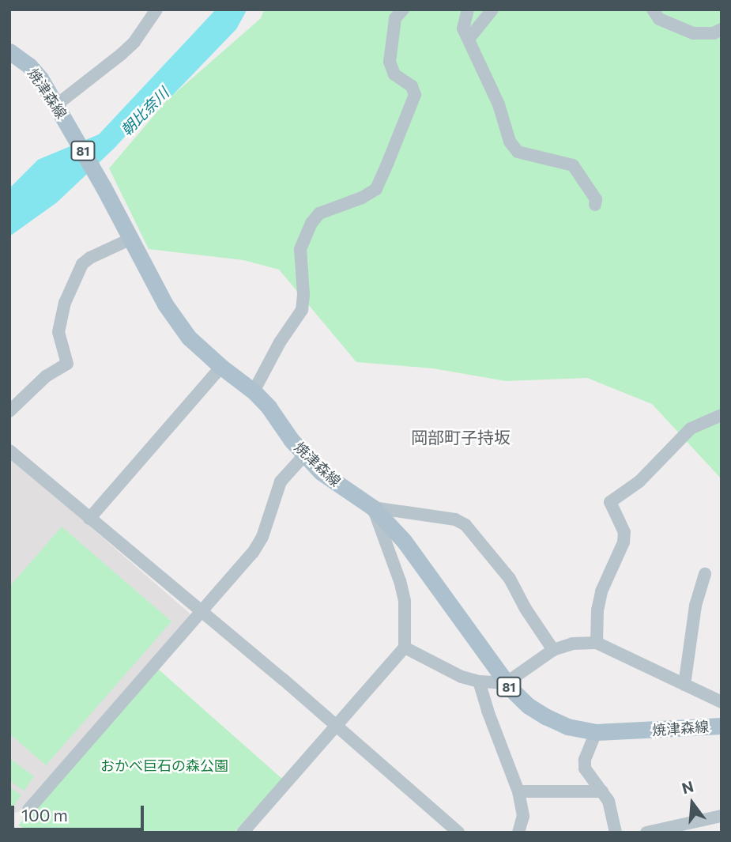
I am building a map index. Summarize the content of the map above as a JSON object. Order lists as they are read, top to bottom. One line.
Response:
{"streets":{"main road":["焼津森線","81"]},"districts":["岡部町子持坂"],"water":["朝比奈川"],"parks":["おかべ巨石の森公園"],"scale_bar":"100 m","north":"top"}
